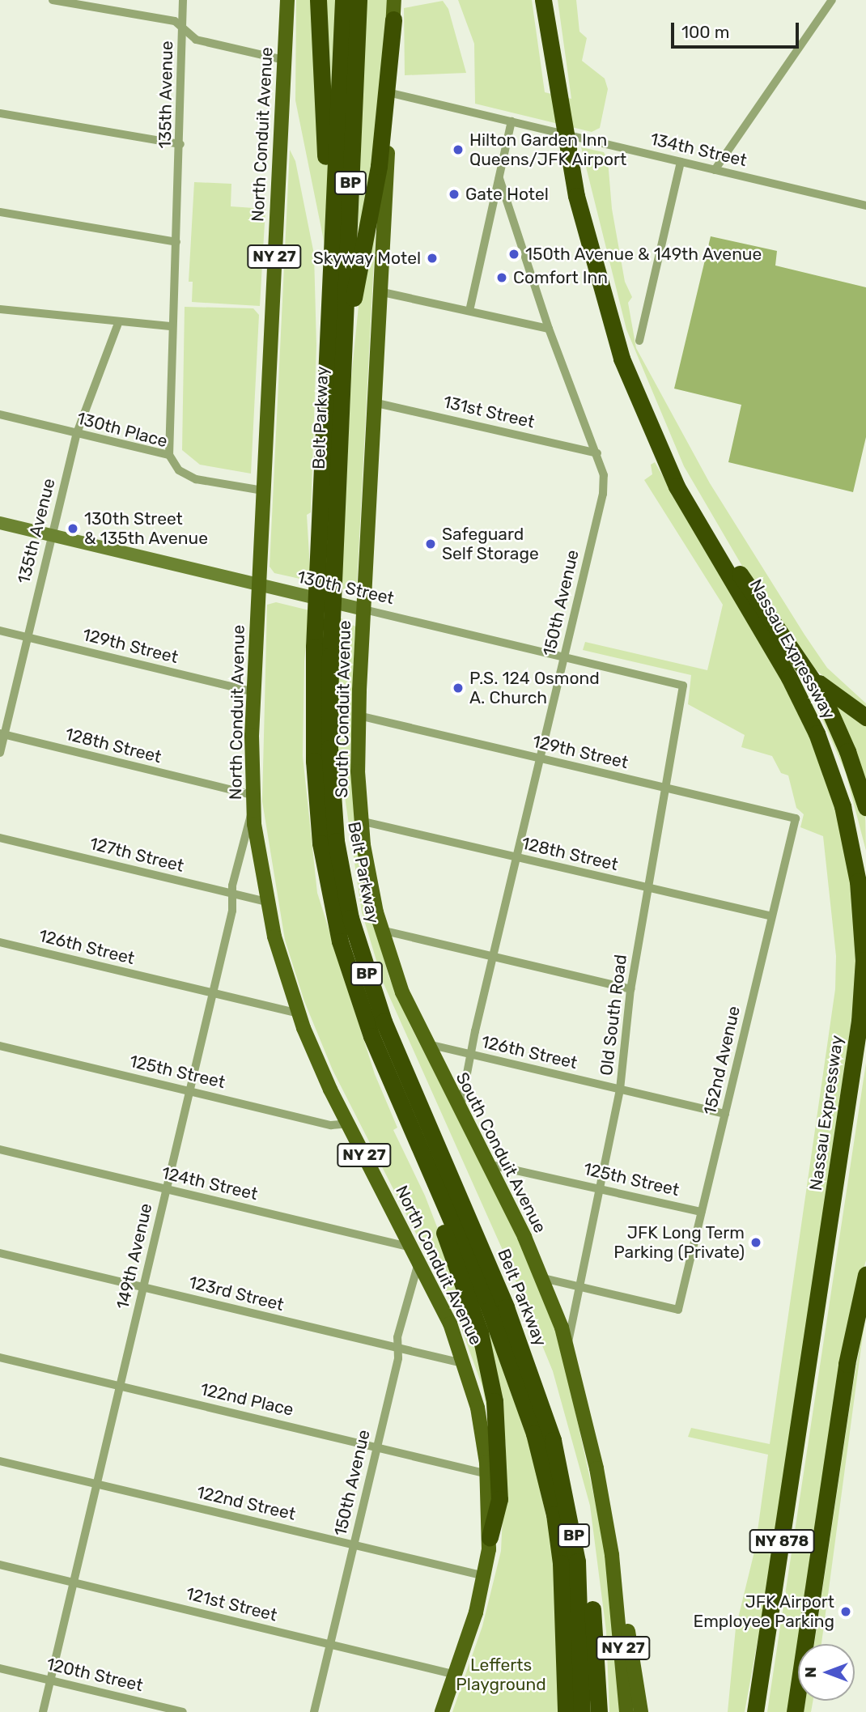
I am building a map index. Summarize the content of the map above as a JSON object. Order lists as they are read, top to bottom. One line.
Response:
{"streets":{"highway":["BP","Belt Parkway","Nassau Expressway","NY 878"],"main road":["North Conduit Avenue","NY 27","South Conduit Avenue"],"street":["135th Avenue","134th Street","131st Street","130th Place","130th Street","150th Avenue","129th Street","128th Street","127th Street","126th Street","Old South Road","152nd Avenue","125th Street","124th Street","149th Avenue","123rd Street","122nd Place","122nd Street","121st Street","120th Street"]},"crossings":[["135th Avenue","130th Place"],["135th Avenue","130th Street"],["135th Avenue","129th Street"],["135th Avenue","128th Street"],["North Conduit Avenue","130th Place"],["North Conduit Avenue","130th Street"],["North Conduit Avenue","150th Avenue"],["North Conduit Avenue","129th Street"],["North Conduit Avenue","128th Street"],["North Conduit Avenue","127th Street"],["North Conduit Avenue","126th Street"],["North Conduit Avenue","125th Street"],["North Conduit Avenue","124th Street"],["North Conduit Avenue","149th Avenue"],["North Conduit Avenue","123rd Street"],["North Conduit Avenue","122nd Place"],["North Conduit Avenue","122nd Street"],["North Conduit Avenue","121st Street"],["134th Street","South Conduit Avenue"],["131st Street","150th Avenue"],["131st Street","South Conduit Avenue"],["130th Street","150th Avenue"],["130th Street","South Conduit Avenue"],["130th Street","Old South Road"],["150th Avenue","129th Street"],["150th Avenue","South Conduit Avenue"],["150th Avenue","128th Street"],["150th Avenue","126th Street"],["150th Avenue","123rd Street"],["150th Avenue","122nd Place"],["150th Avenue","122nd Street"],["150th Avenue","121st Street"],["129th Street","South Conduit Avenue"],["129th Street","Old South Road"],["129th Street","152nd Avenue"],["South Conduit Avenue","128th Street"],["South Conduit Avenue","126th Street"],["South Conduit Avenue","Old South Road"],["South Conduit Avenue","125th Street"],["128th Street","Old South Road"],["128th Street","152nd Avenue"],["128th Street","149th Avenue"],["127th Street","149th Avenue"],["126th Street","Old South Road"],["126th Street","152nd Avenue"],["126th Street","149th Avenue"],["Old South Road","152nd Avenue"],["Old South Road","125th Street"],["152nd Avenue","125th Street"],["125th Street","149th Avenue"],["124th Street","149th Avenue"],["149th Avenue","123rd Street"],["149th Avenue","122nd Place"],["149th Avenue","122nd Street"],["149th Avenue","121st Street"],["149th Avenue","120th Street"]],"parks":["Lefferts Playground"],"places":["Hilton Garden Inn Queens/JFK Airport","Gate Hotel","150th Avenue & 149th Avenue","Skyway Motel","Comfort Inn","130th Street & 135th Avenue","Safeguard Self Storage","P.S. 124 Osmond A. Church","JFK Long Term Parking (Private)","JFK Airport Employee Parking"],"scale_bar":"100 m","north":"left"}
